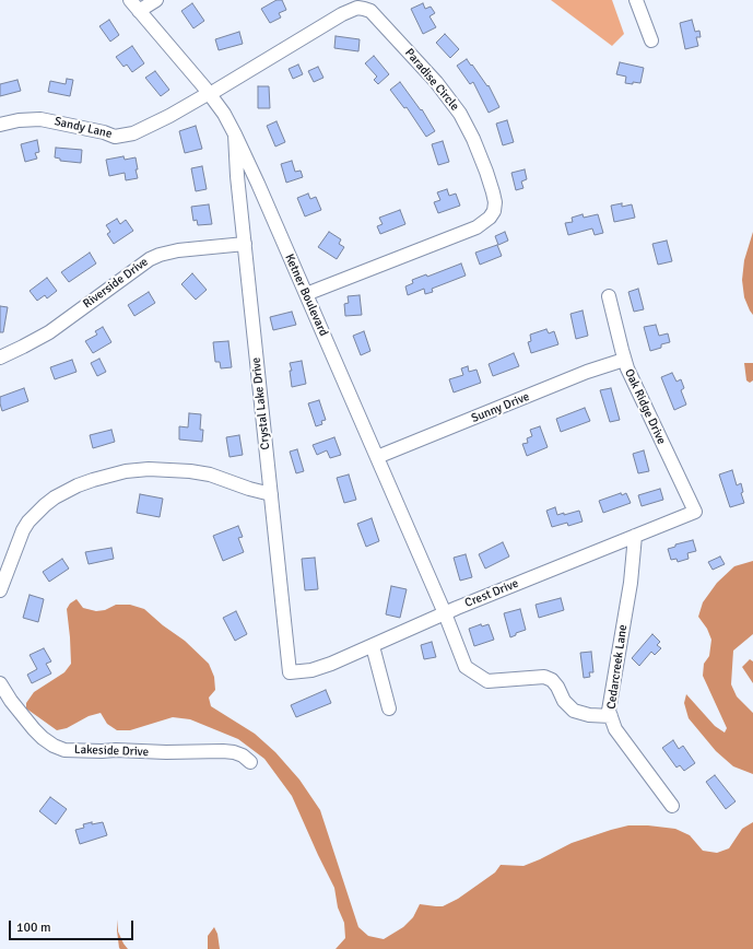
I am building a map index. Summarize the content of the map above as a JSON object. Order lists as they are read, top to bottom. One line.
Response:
{"streets":{"street":["Paradise Circle","Sandy Lane","Riverside Drive","Ketner Boulevard","Crystal Lake Drive","Oak Ridge Drive","Sunny Drive","Crest Drive","Cedarcreek Lane","Lakeside Drive"]},"crossings":[["Paradise Circle","Sandy Lane"],["Paradise Circle","Ketner Boulevard"],["Sandy Lane","Ketner Boulevard"],["Riverside Drive","Crystal Lake Drive"],["Ketner Boulevard","Crystal Lake Drive"],["Ketner Boulevard","Sunny Drive"],["Ketner Boulevard","Crest Drive"],["Ketner Boulevard","Cedarcreek Lane"],["Crystal Lake Drive","Crest Drive"],["Oak Ridge Drive","Sunny Drive"],["Oak Ridge Drive","Crest Drive"],["Crest Drive","Cedarcreek Lane"]],"scale_bar":"100 m"}
